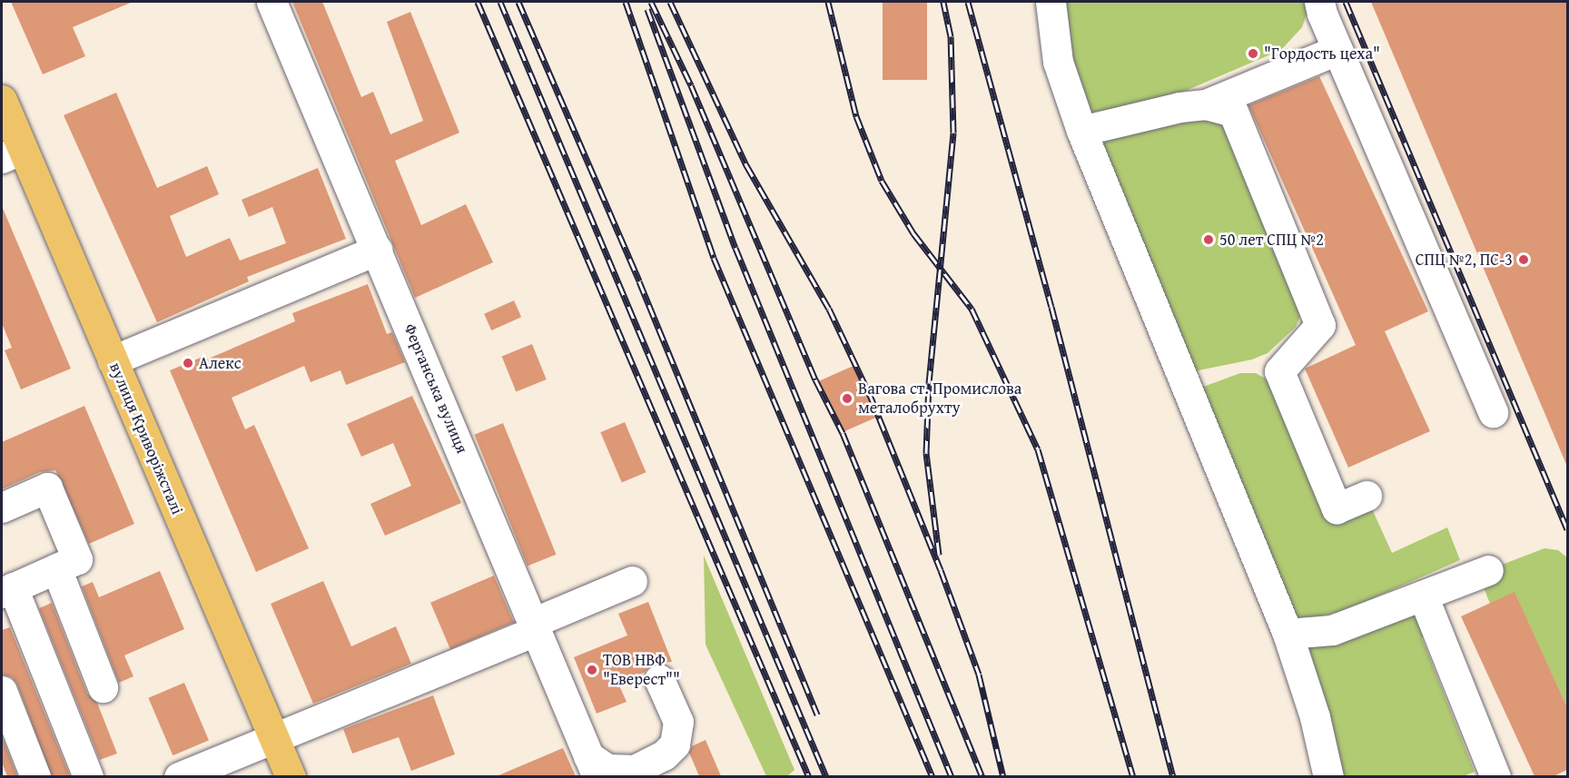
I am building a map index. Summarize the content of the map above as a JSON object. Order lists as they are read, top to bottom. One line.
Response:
{"streets":{"main road":["вулиця Криворіжсталі"],"street":["Ферганська вулиця"]},"places":["\"Гордость цеха\"","50 лет СПЦ №2","СПЦ №2, ПС-3","Алекс","Вагова ст. Промислова металобрухту","ТОВ НВФ \"Еверест\"\""]}
